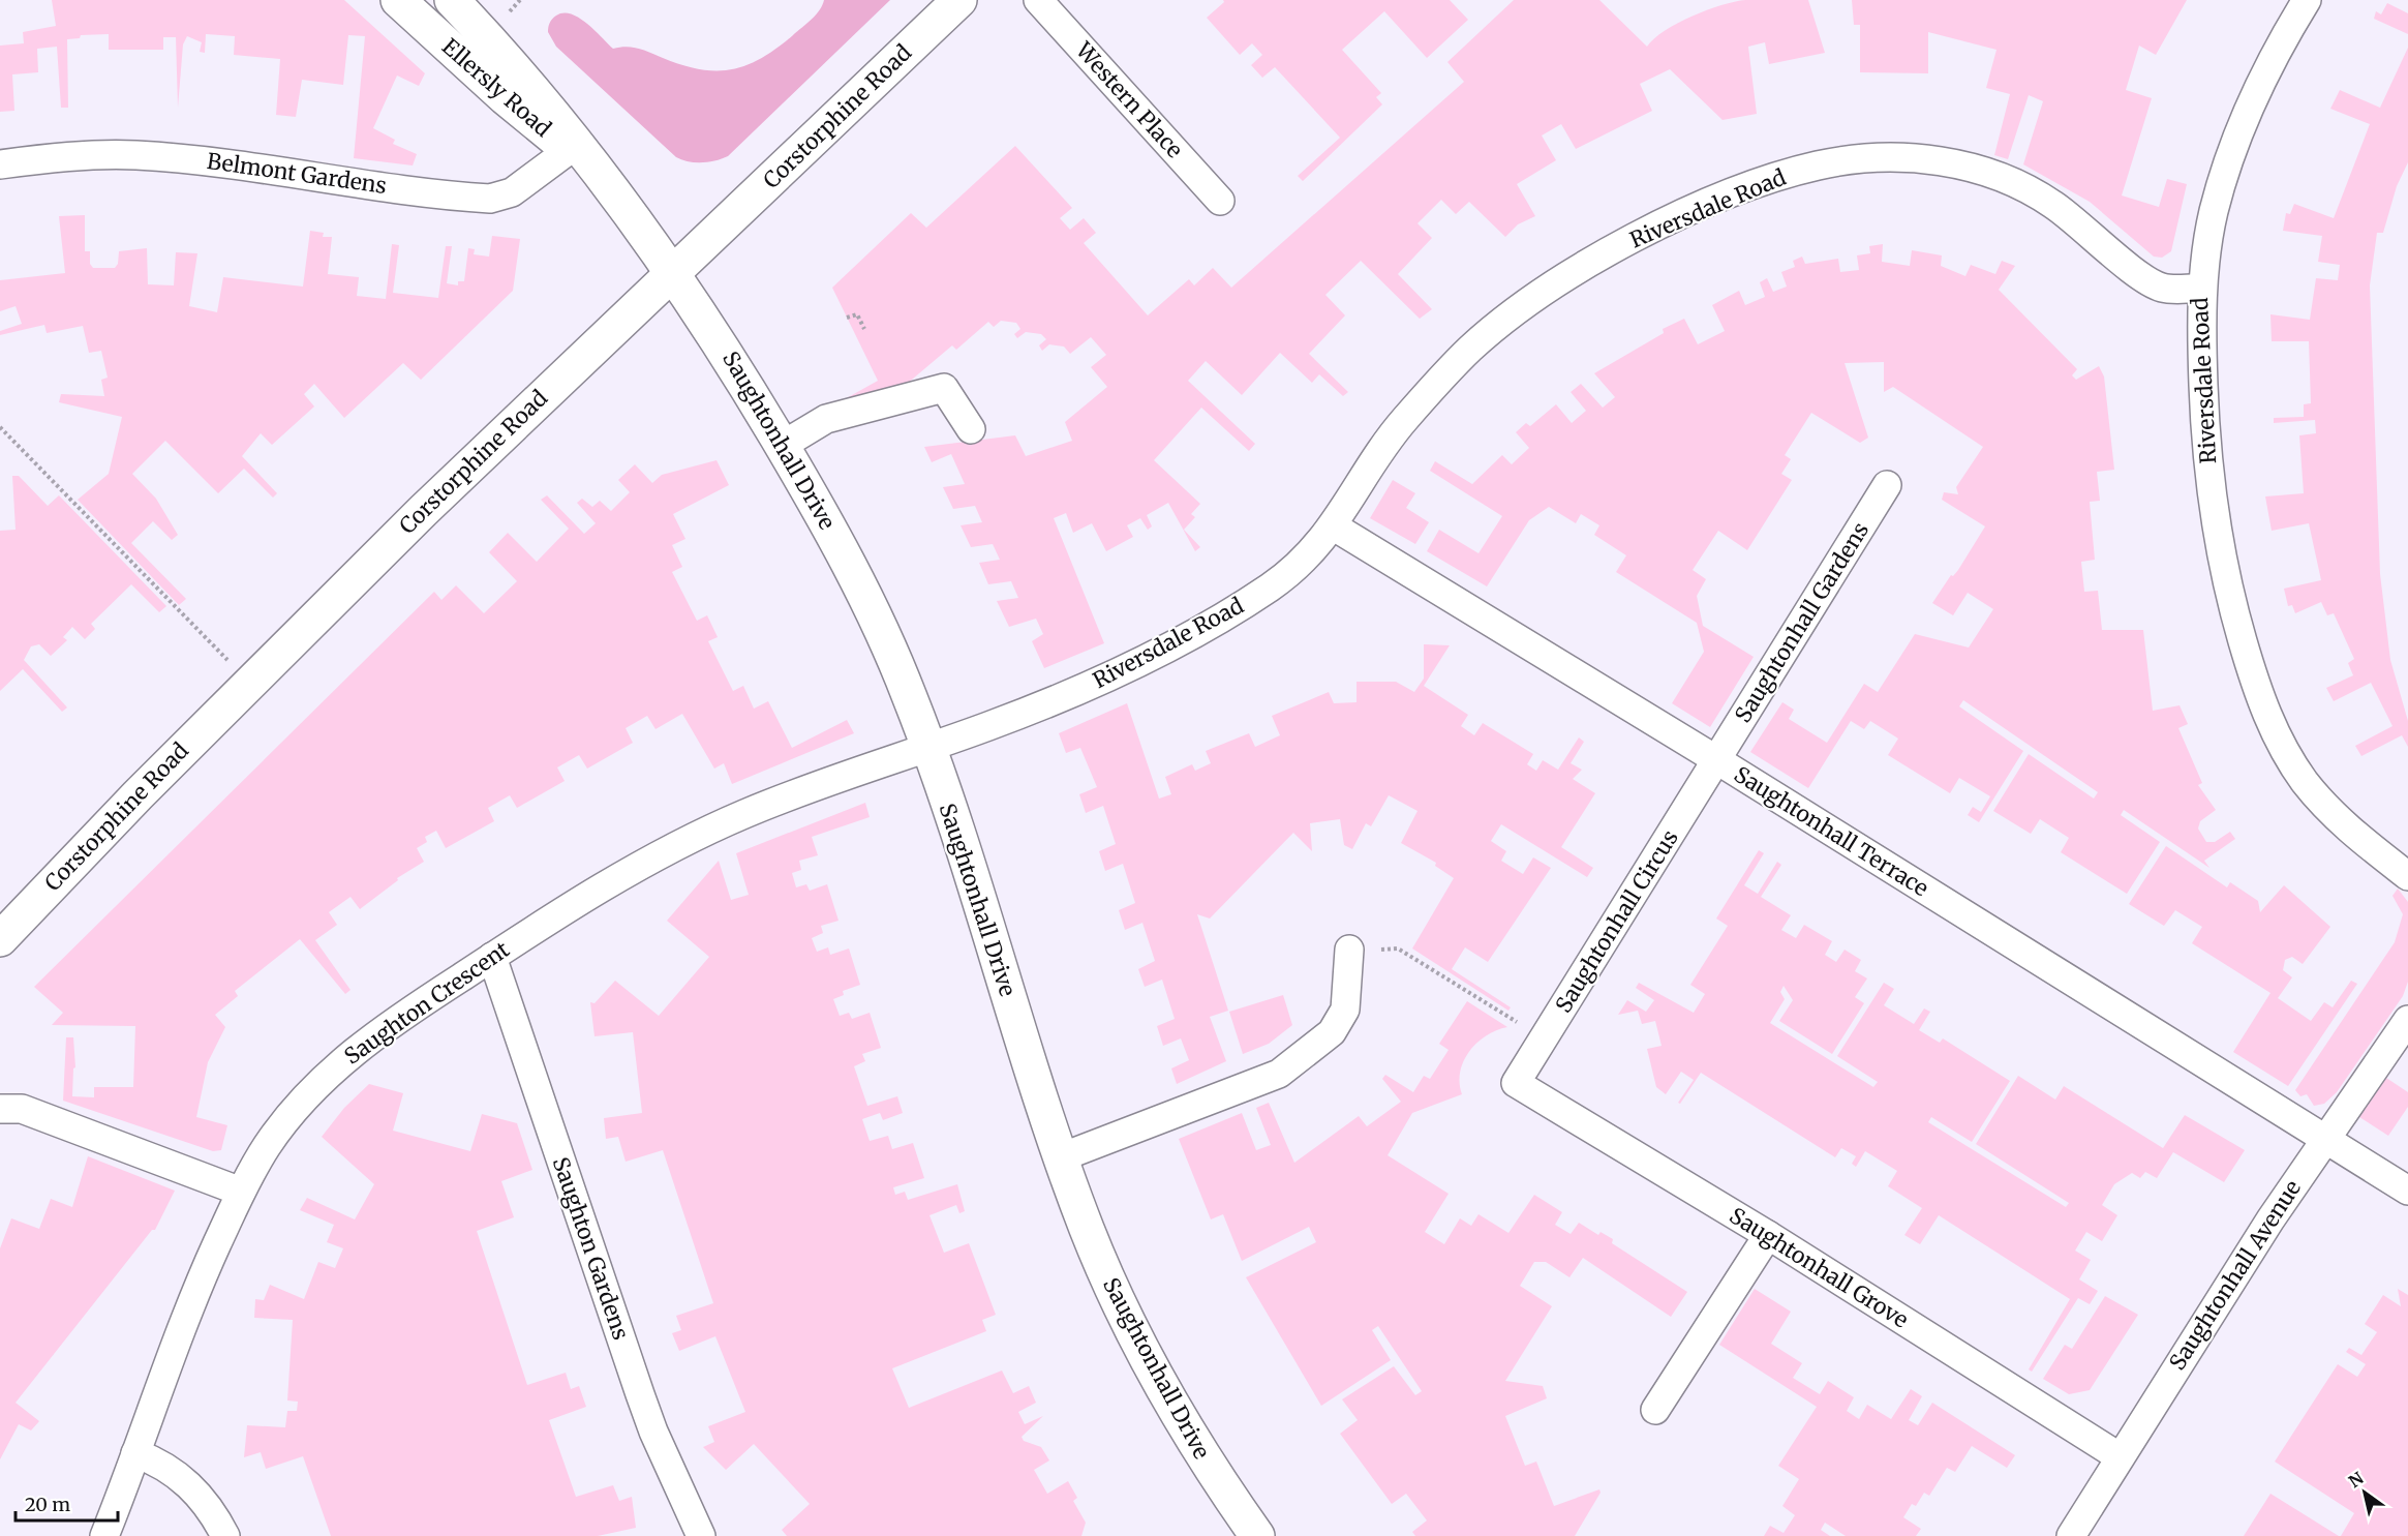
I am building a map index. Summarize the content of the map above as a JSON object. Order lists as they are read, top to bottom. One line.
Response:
{"streets":{"street":["Ellersly Road","Western Place","Corstorphine Road","Belmont Gardens","Riversdale Road","Saughtonhall Drive","Saughtonhall Gardens","Saughtonhall Terrace","Saughtonhall Circus","Saughton Crescent","Saughton Gardens","Saughtonhall Grove","Saughtonhall Avenue"]},"crossings":[["Ellersly Road","Corstorphine Road"],["Ellersly Road","Belmont Gardens"],["Ellersly Road","Saughtonhall Drive"],["Corstorphine Road","Saughtonhall Drive"],["Riversdale Road","Saughtonhall Drive"],["Riversdale Road","Saughtonhall Terrace"],["Riversdale Road","Saughton Crescent"],["Saughtonhall Drive","Saughton Crescent"],["Saughtonhall Gardens","Saughtonhall Terrace"],["Saughtonhall Gardens","Saughtonhall Circus"],["Saughtonhall Terrace","Saughtonhall Circus"],["Saughtonhall Terrace","Saughtonhall Avenue"],["Saughtonhall Circus","Saughtonhall Grove"],["Saughton Crescent","Saughton Gardens"],["Saughtonhall Grove","Saughtonhall Avenue"]],"scale_bar":"20 m","north":"top left"}
